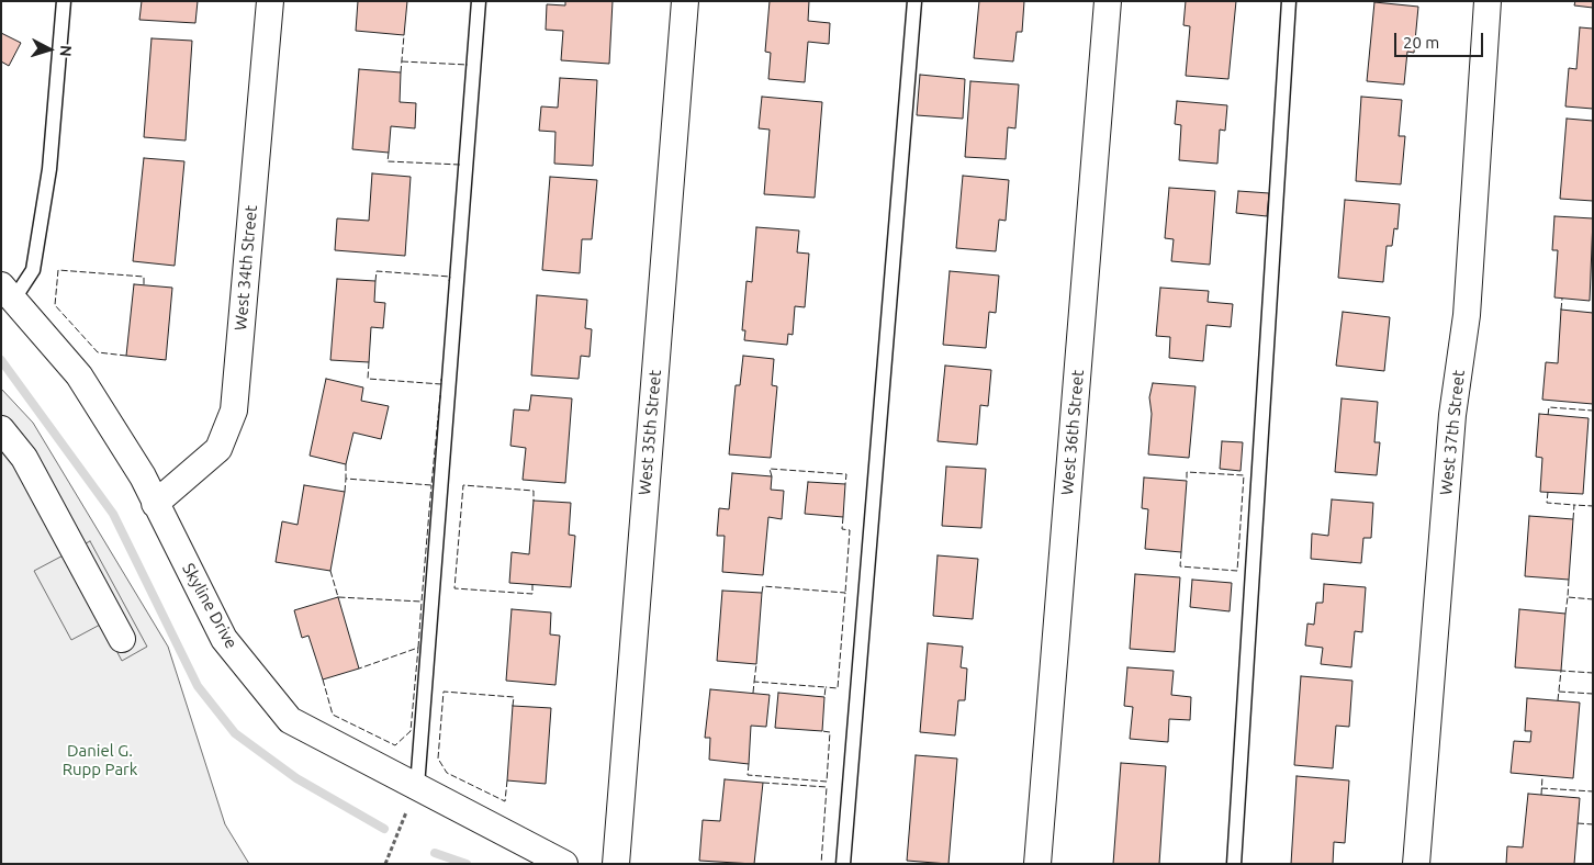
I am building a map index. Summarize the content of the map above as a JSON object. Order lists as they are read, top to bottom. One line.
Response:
{"streets":{"street":["West 34th Street","West 35th Street","West 36th Street","West 37th Street","Skyline Drive"]},"crossings":[["West 34th Street","Skyline Drive"]],"parks":["Daniel G. Rupp Park"],"scale_bar":"20 m","north":"right"}
